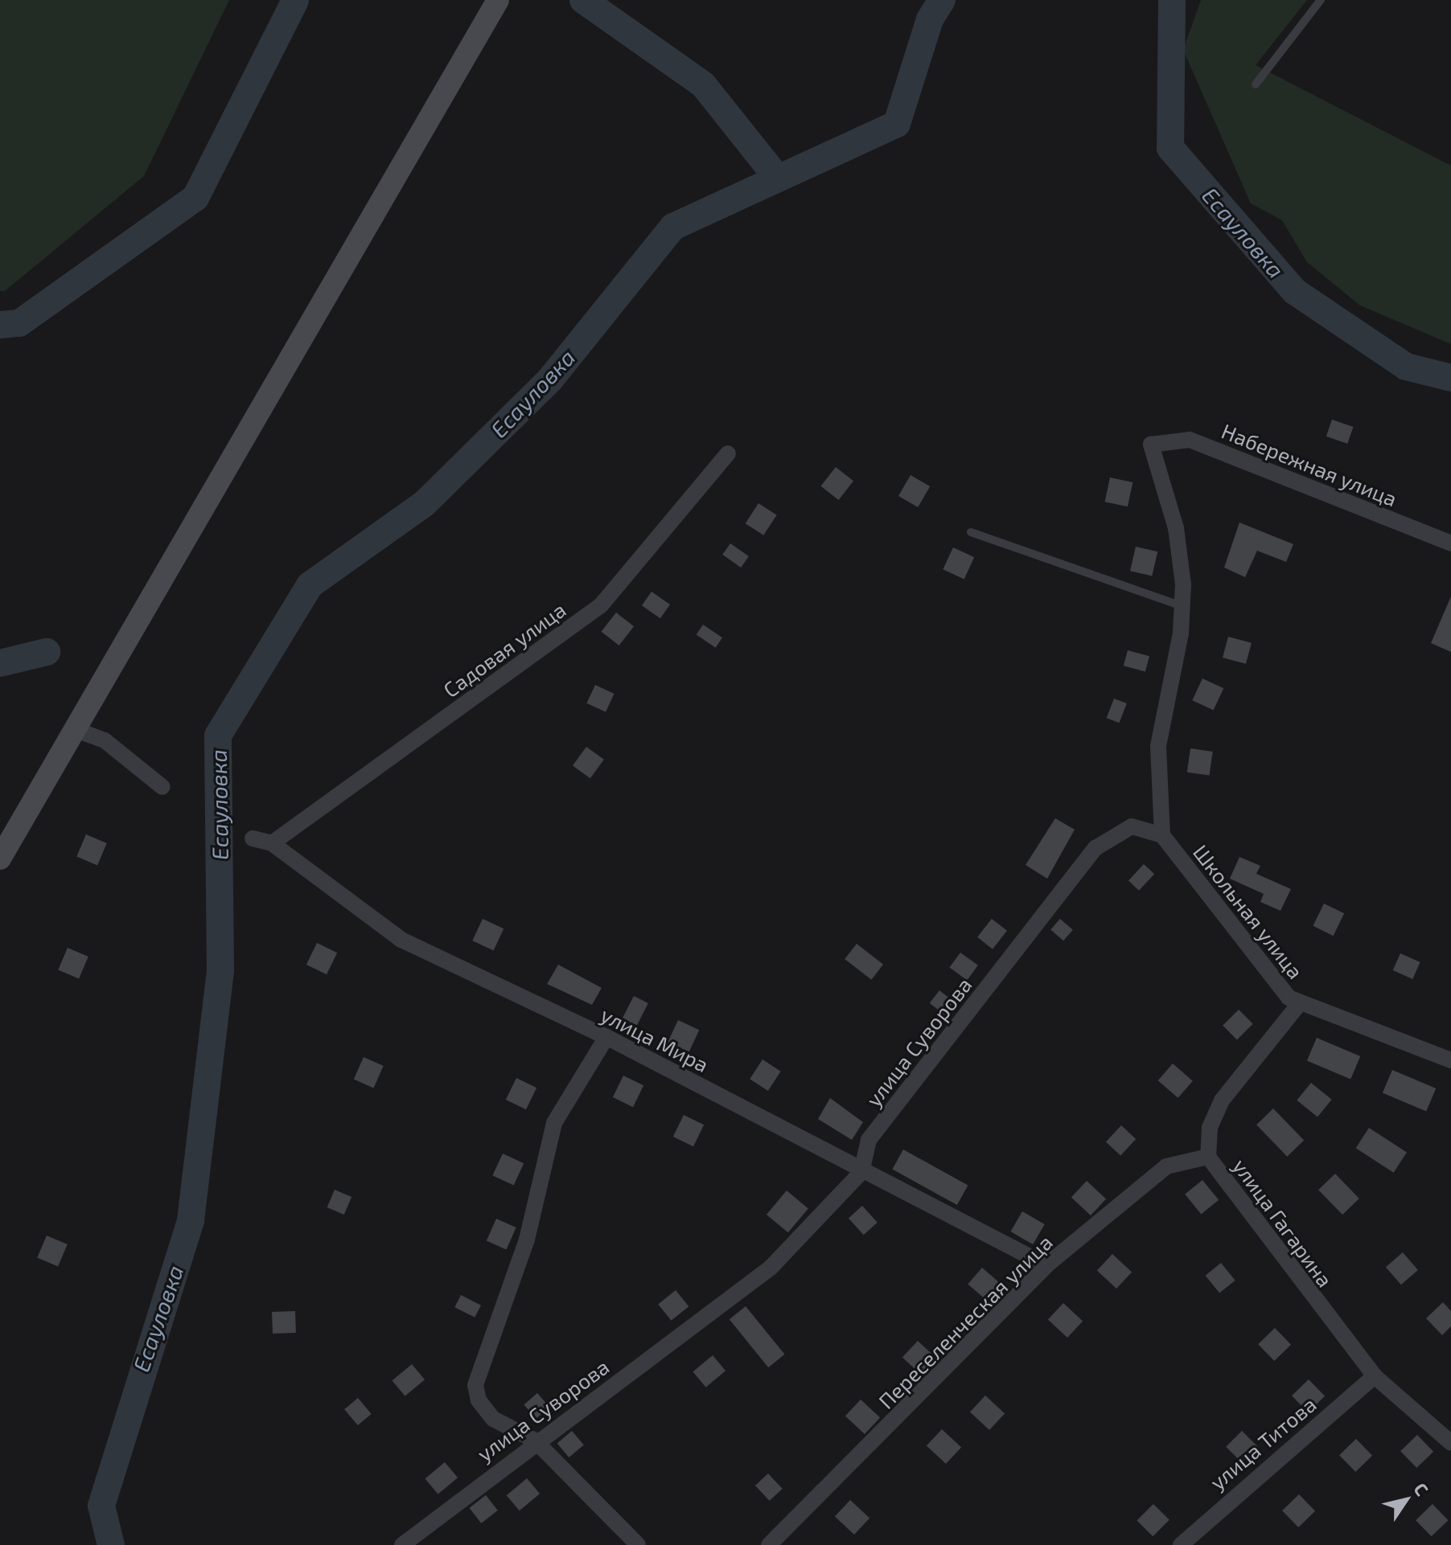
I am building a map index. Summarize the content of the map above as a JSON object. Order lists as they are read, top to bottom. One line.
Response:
{"streets":{"street":["Набережная улица","Садовая улица","Школьная улица","улица Мира","улица Суворова","улица Гагарина","Переселенческая улица","улица Титова"]},"crossings":[["Садовая улица","улица Мира"],["Школьная улица","улица Суворова"],["Школьная улица","улица Гагарина"],["улица Мира","улица Суворова"],["улица Мира","Переселенческая улица"],["улица Гагарина","Переселенческая улица"],["улица Гагарина","улица Титова"]],"water":["Есауловка"],"north":"top right"}
